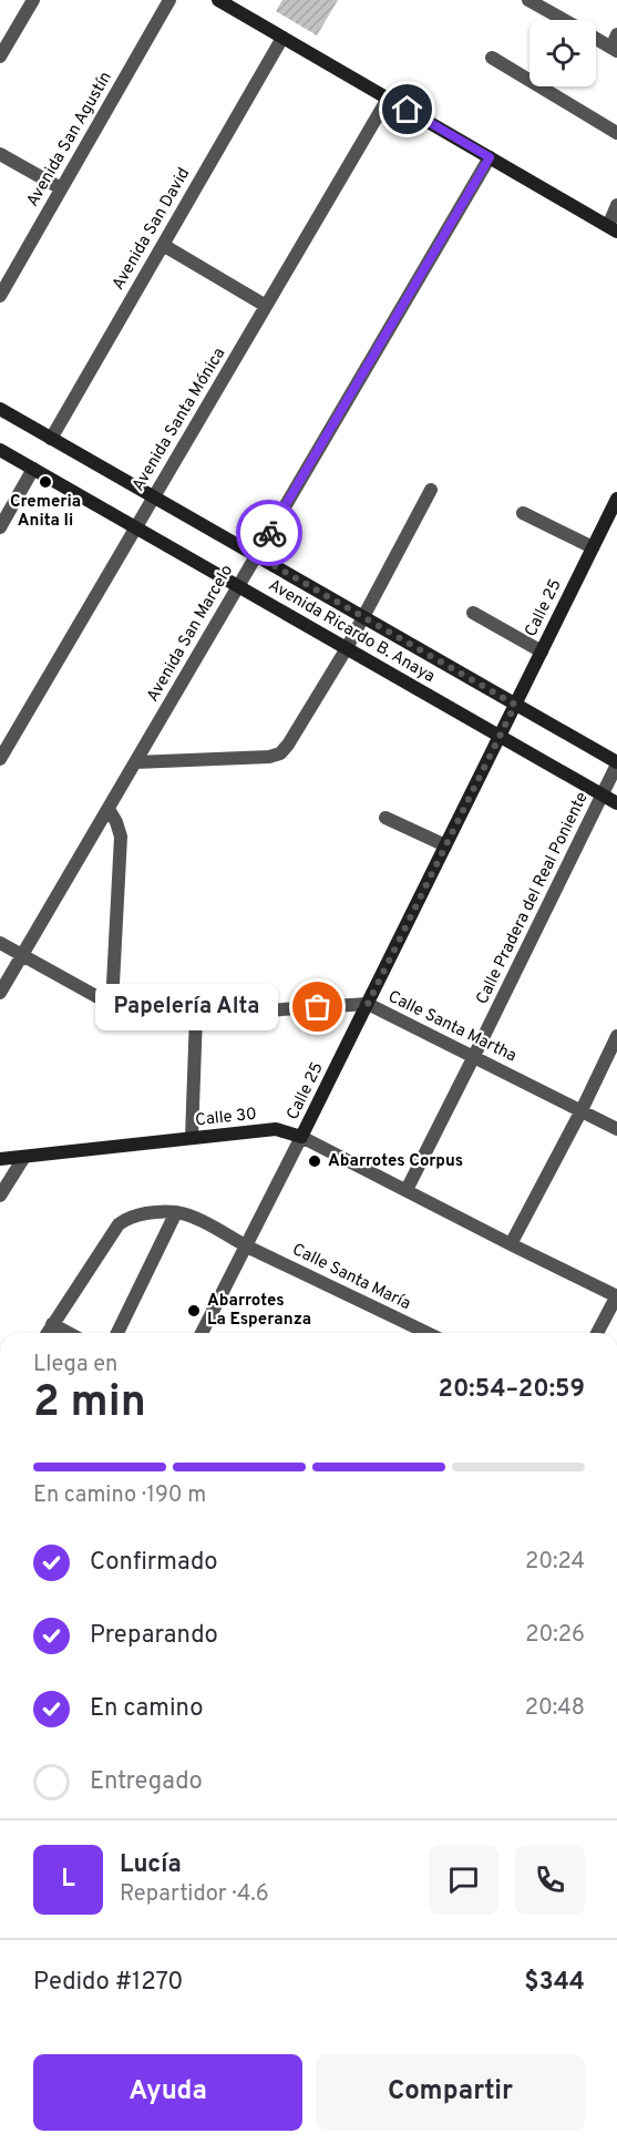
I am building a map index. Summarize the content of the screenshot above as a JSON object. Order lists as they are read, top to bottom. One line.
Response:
{"streets":{"street":["Avenida San Agustín","Avenida San David","Avenida Santa Mónica","Calle 25","Avenida Ricardo B. Anaya","Avenida San Marcelo","Calle Pradera del Real Poniente","Calle Santa Martha","Calle 30","Calle Santa María"]},"crossings":[["Avenida San David","Avenida Ricardo B. Anaya"],["Avenida Santa Mónica","Avenida Ricardo B. Anaya"],["Calle 25","Avenida Ricardo B. Anaya"],["Calle 25","Calle Santa Martha"],["Calle 25","Calle 30"],["Calle 25","Calle Santa María"],["Avenida Ricardo B. Anaya","Avenida San Marcelo"],["Avenida Ricardo B. Anaya","Calle Pradera del Real Poniente"],["Avenida San Marcelo","Calle Santa Martha"],["Calle Pradera del Real Poniente","Calle Santa Martha"],["Calle Pradera del Real Poniente","Calle 30"]],"places":["Cremeria Anita Ii","Papelería Alta","Abarrotes Corpus","Abarrotes La Esperanza"],"page":{"bubble":"Papelería Alta","heading":["2 min","Llega en","20:54–20:59"],"panel":["Lucía","Repartidor · 4.6","Pedido #1270","$344"],"bar":"En camino · 190 m","list":[["Confirmado","20:24"],["Preparando","20:26"],["En camino","20:48"],"Entregado"],"round":"L","buttons":["Ayuda","Compartir"]}}
